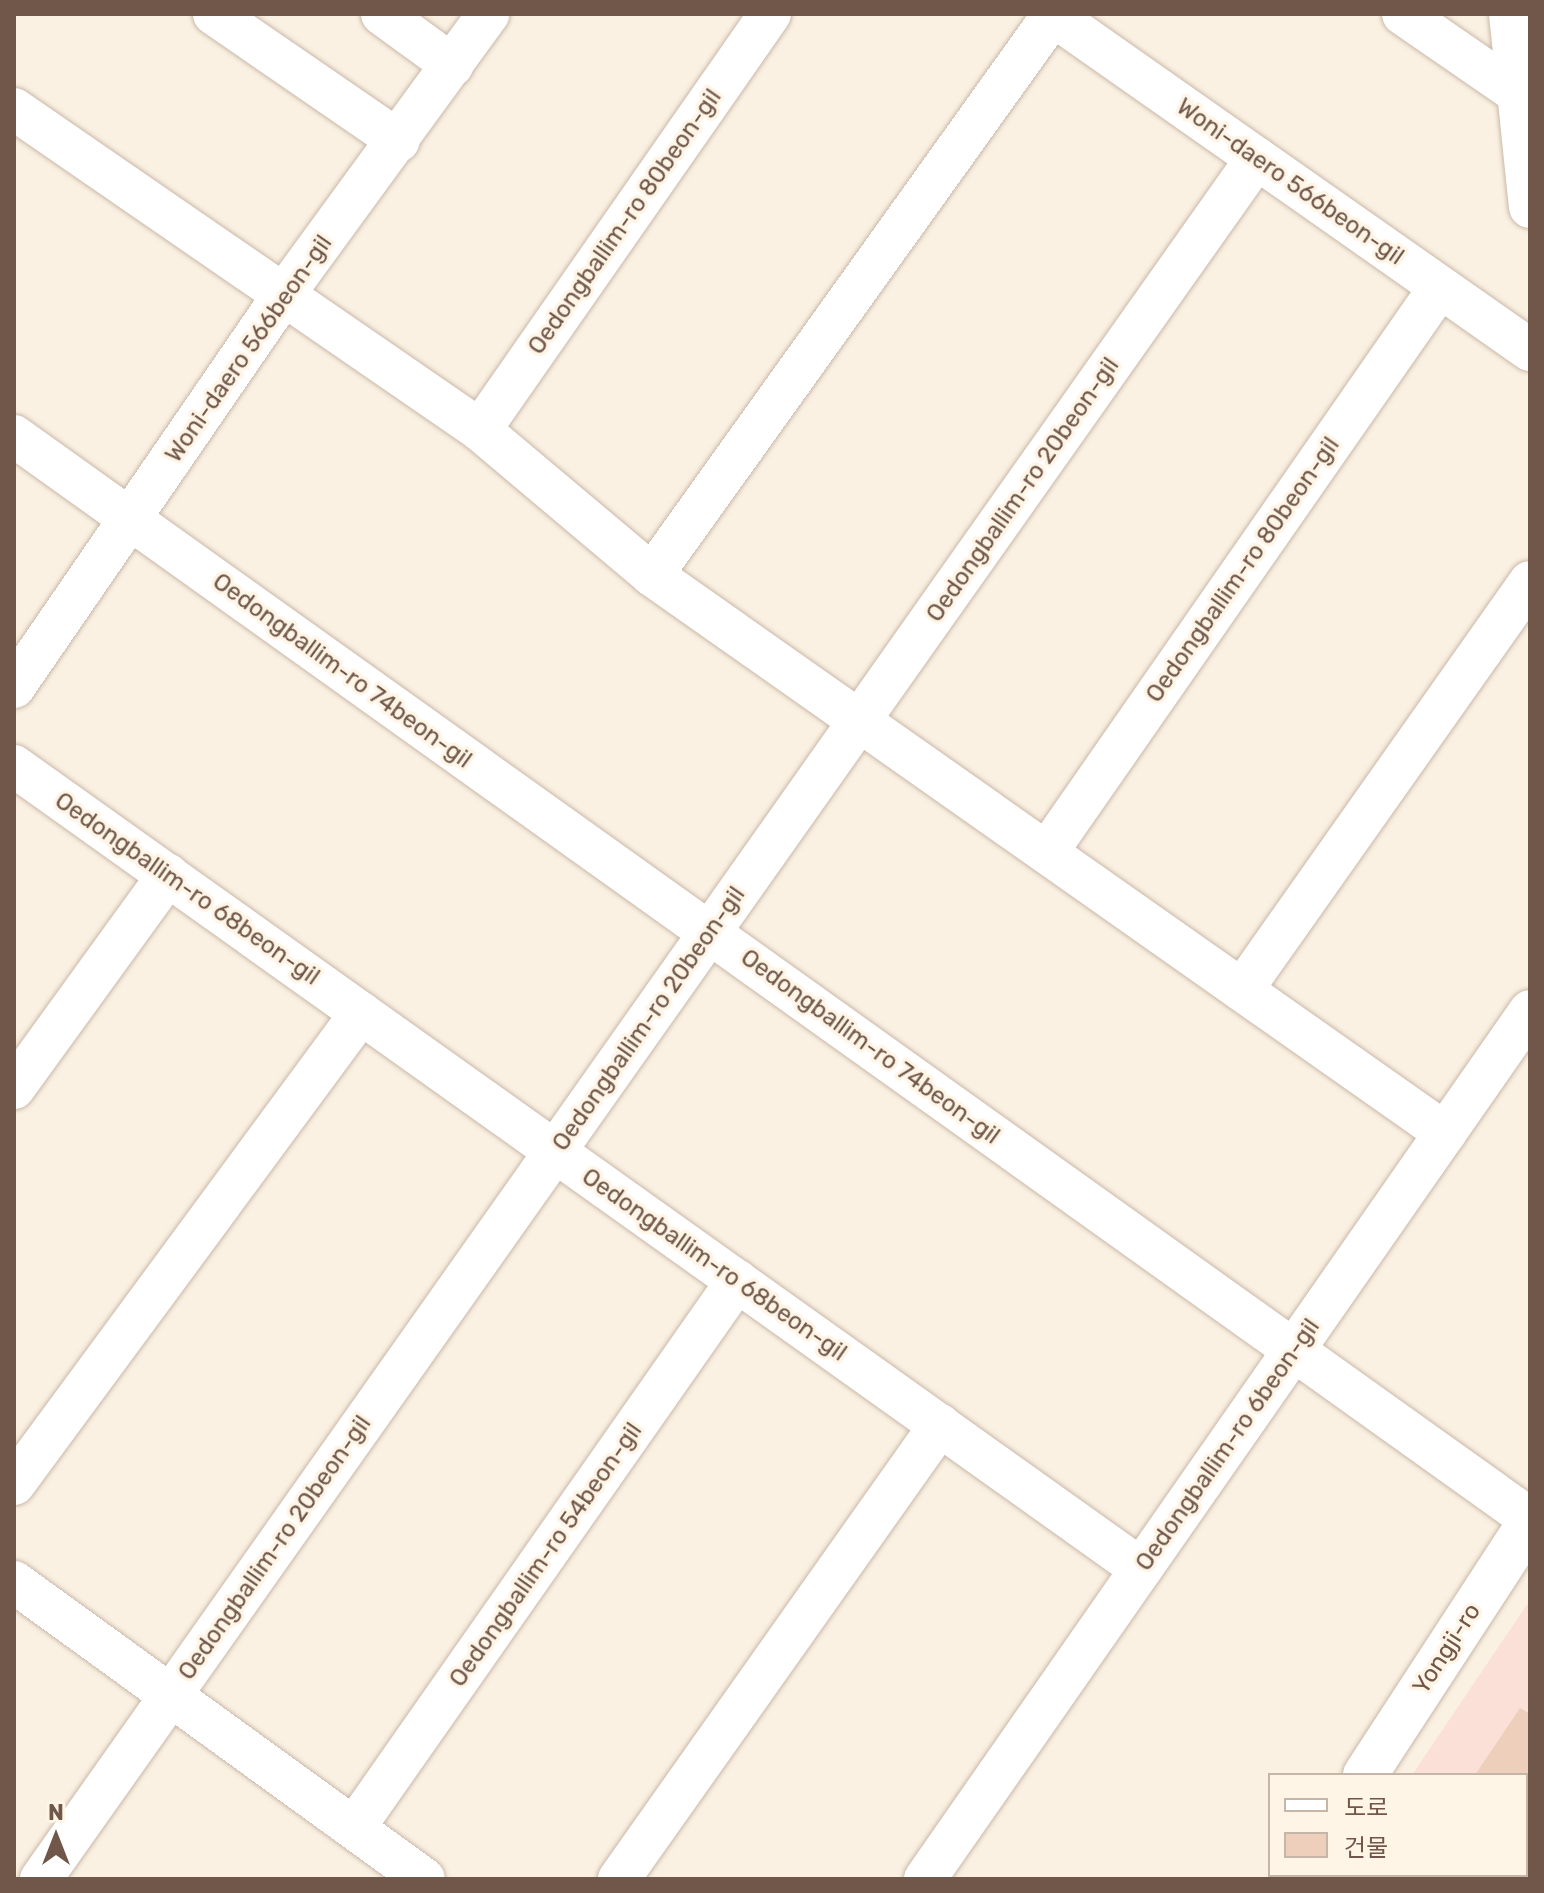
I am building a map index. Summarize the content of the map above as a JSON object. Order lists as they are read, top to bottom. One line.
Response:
{"streets":{"main road":["Yongji-ro"],"street":["Woni-daero 566beon-gil","Oedongballim-ro 80beon-gil","Oedongballim-ro 20beon-gil","Oedongballim-ro 74beon-gil","Oedongballim-ro 68beon-gil","Oedongballim-ro 6beon-gil","Oedongballim-ro 54beon-gil"]},"crossings":[["Woni-daero 566beon-gil","Oedongballim-ro 80beon-gil"],["Woni-daero 566beon-gil","Oedongballim-ro 20beon-gil"],["Woni-daero 566beon-gil","Oedongballim-ro 74beon-gil"],["Oedongballim-ro 20beon-gil","Oedongballim-ro 74beon-gil"],["Oedongballim-ro 20beon-gil","Oedongballim-ro 68beon-gil"],["Oedongballim-ro 74beon-gil","Oedongballim-ro 6beon-gil"],["Oedongballim-ro 74beon-gil","Yongji-ro"],["Oedongballim-ro 68beon-gil","Oedongballim-ro 6beon-gil"],["Oedongballim-ro 68beon-gil","Oedongballim-ro 54beon-gil"]],"legend":["도로","건물"],"north":"top"}
